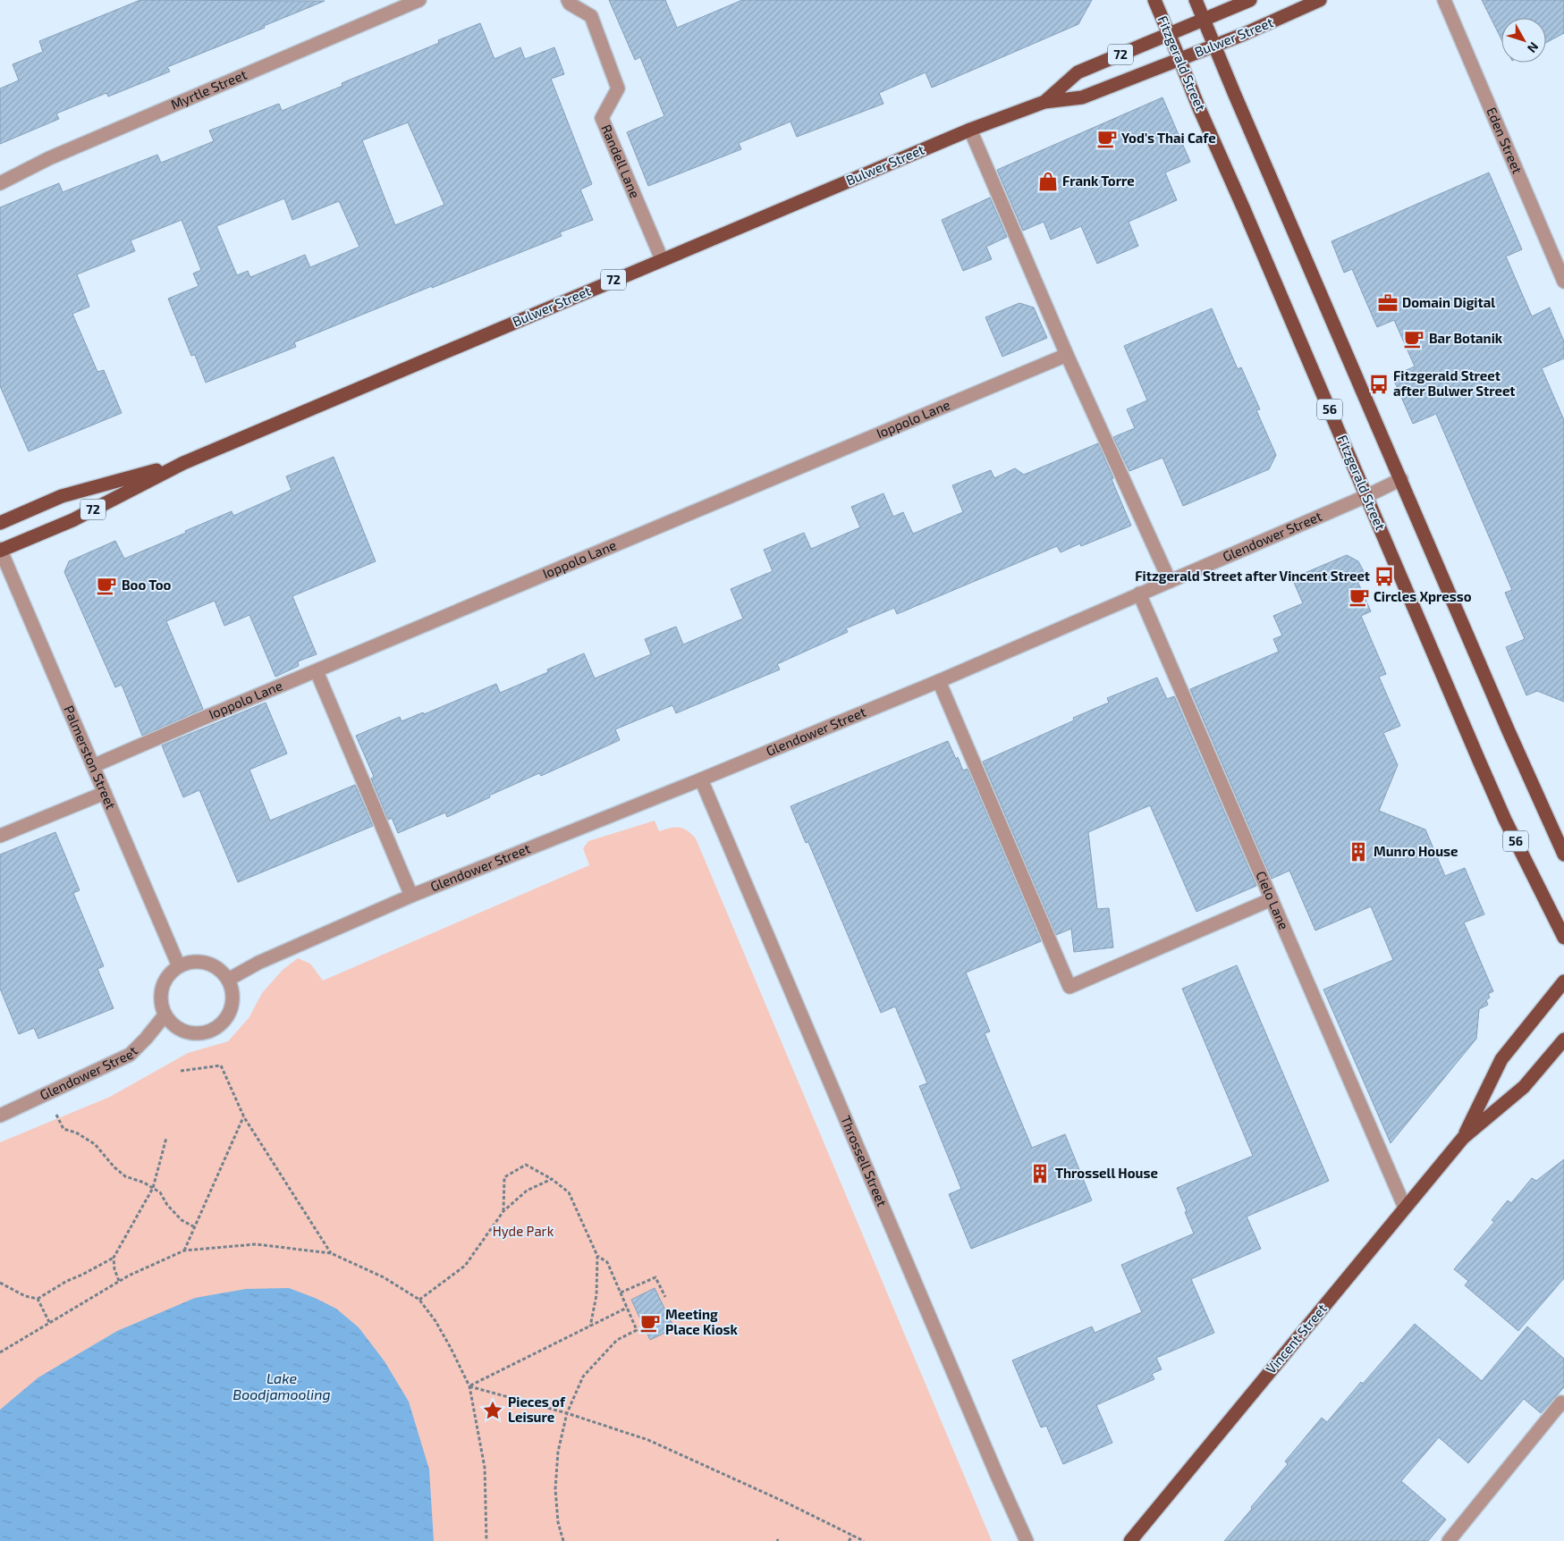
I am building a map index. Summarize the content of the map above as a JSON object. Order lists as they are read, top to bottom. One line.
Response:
{"streets":{"main road":["Bulwer Street","72","Fitzgerald Street","56","Vincent Street"],"street":["Myrtle Street","Eden Street","Randell Lane","Ioppolo Lane","Glendower Street","Palmerston Street","Cielo Lane","Throssell Street"]},"crossings":[["Bulwer Street","Fitzgerald Street"],["Bulwer Street","Randell Lane"],["Bulwer Street","Palmerston Street"],["Fitzgerald Street","Glendower Street"],["Ioppolo Lane","Palmerston Street"],["Glendower Street","Palmerston Street"],["Glendower Street","Cielo Lane"],["Glendower Street","Throssell Street"],["Cielo Lane","Vincent Street"]],"water":["Lake Boodjamooling"],"parks":["Hyde Park"],"places":{"cafe":["Yod's Thai Cafe","Bar Botanik","Boo Too","Circles Xpresso","Meeting Place Kiosk"],"shop":["Frank Torre"],"office":["Domain Digital"],"bus stop":["Fitzgerald Street after Bulwer Street","Fitzgerald Street after Vincent Street"],"building":["Munro House","Throssell House"],"place":["Pieces of Leisure"]},"north":"bottom right"}
